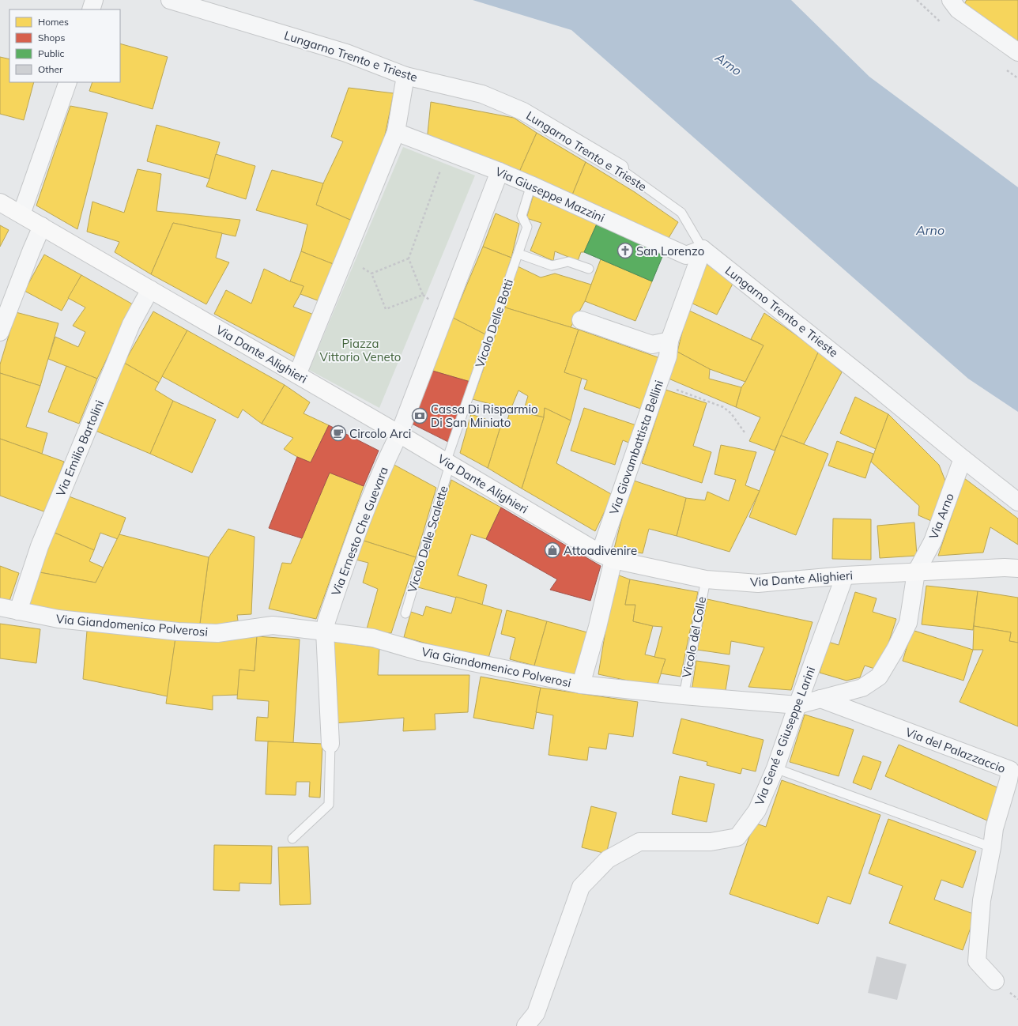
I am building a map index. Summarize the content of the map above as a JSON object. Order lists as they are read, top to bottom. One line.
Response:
{"streets":{"main road":["Via Dante Alighieri"],"street":["Lungarno Trento e Trieste","Via Giuseppe Mazzini","Via Giovambattista Bellini","Via Emilio Bartolini","Via Arno","Via Ernesto Che Guevara","Via Giandomenico Polverosi","Via Gené e Giuseppe Larini","Via del Palazzaccio"],"lane":["Vicolo Delle Botti","Vicolo Delle Scalette","Vicolo del Colle"]},"crossings":[["Lungarno Trento e Trieste","Via Giuseppe Mazzini"],["Lungarno Trento e Trieste","Via Giovambattista Bellini"],["Lungarno Trento e Trieste","Via Arno"],["Via Giuseppe Mazzini","Vicolo Delle Botti"],["Via Giuseppe Mazzini","Via Giovambattista Bellini"],["Vicolo Delle Botti","Via Dante Alighieri"],["Vicolo Delle Botti","Vicolo Delle Scalette"],["Via Dante Alighieri","Via Giovambattista Bellini"],["Via Dante Alighieri","Via Emilio Bartolini"],["Via Dante Alighieri","Via Arno"],["Via Dante Alighieri","Via Ernesto Che Guevara"],["Via Dante Alighieri","Vicolo Delle Scalette"],["Via Dante Alighieri","Via Giandomenico Polverosi"],["Via Dante Alighieri","Vicolo del Colle"],["Via Dante Alighieri","Via Gené e Giuseppe Larini"],["Via Giovambattista Bellini","Via Giandomenico Polverosi"],["Via Emilio Bartolini","Via Giandomenico Polverosi"],["Via Arno","Via Giandomenico Polverosi"],["Via Ernesto Che Guevara","Via Giandomenico Polverosi"],["Via Giandomenico Polverosi","Vicolo del Colle"],["Via Giandomenico Polverosi","Via Gené e Giuseppe Larini"],["Via Giandomenico Polverosi","Via del Palazzaccio"]],"water":["Arno"],"parks":["Piazza Vittorio Veneto"],"places":{"church":["San Lorenzo"],"bank":["Cassa Di Risparmio Di San Miniato"],"cafe":["Circolo Arci"],"shop":["Attoadivenire"]},"legend":["Homes","Shops","Public","Other"]}
